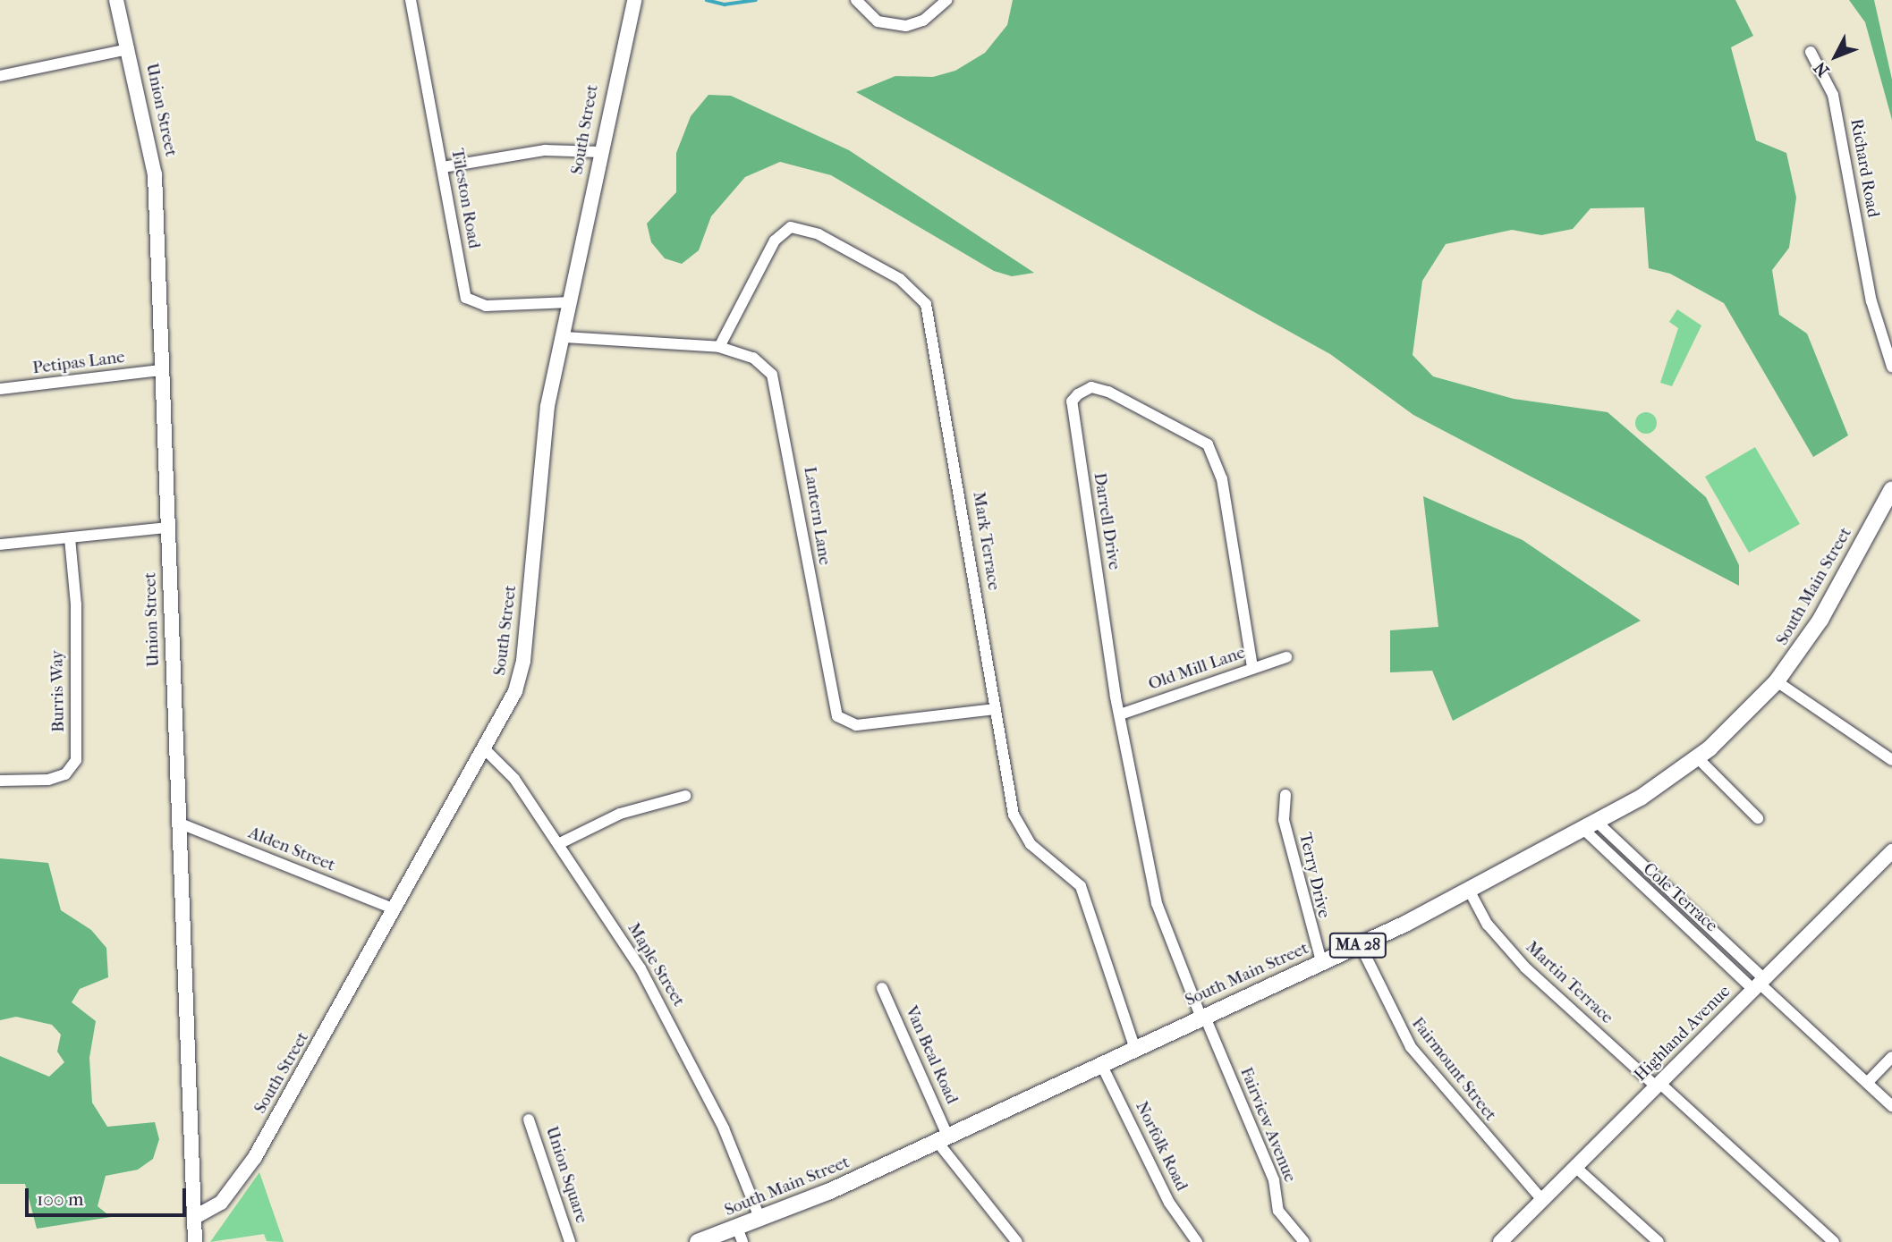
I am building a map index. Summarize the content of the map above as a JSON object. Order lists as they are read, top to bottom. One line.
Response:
{"streets":{"main road":["Union Street","South Street","South Main Street","MA 28","Highland Avenue"],"street":["Richard Road","Tileston Road","Petipas Lane","Lantern Lane","Darrell Drive","Mark Terrace","Old Mill Lane","Burris Way","Alden Street","Terry Drive","Cole Terrace","Maple Street","Martin Terrace","Van Beal Road","Fairmount Street","Fairview Avenue","Norfolk Road","Union Square"]},"crossings":[["Union Street","South Street"],["Union Street","Petipas Lane"],["Union Street","Alden Street"],["South Street","Tileston Road"],["South Street","Lantern Lane"],["South Street","Alden Street"],["South Street","Maple Street"],["Lantern Lane","Mark Terrace"],["Darrell Drive","South Main Street"],["Darrell Drive","Old Mill Lane"],["Darrell Drive","Fairview Avenue"],["Mark Terrace","South Main Street"],["South Main Street","Terry Drive"],["South Main Street","Cole Terrace"],["South Main Street","Maple Street"],["South Main Street","Martin Terrace"],["South Main Street","Van Beal Road"],["South Main Street","Fairmount Street"],["South Main Street","Fairview Avenue"],["South Main Street","Norfolk Road"],["Cole Terrace","Highland Avenue"],["Martin Terrace","Highland Avenue"],["Highland Avenue","Fairmount Street"]],"scale_bar":"100 m","north":"bottom left"}
